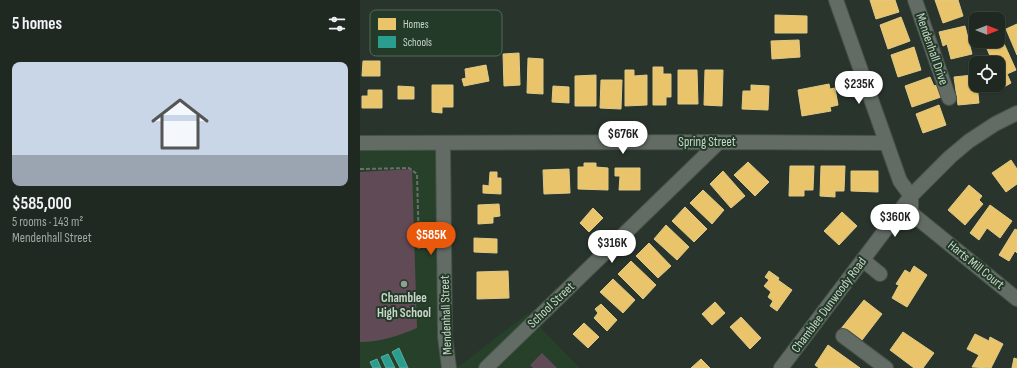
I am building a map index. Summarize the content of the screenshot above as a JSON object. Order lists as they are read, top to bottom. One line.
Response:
{"streets":{"street":["Mendenhall Drive","Spring Street","Harts Mill Court","School Street","Chamblee Dunwoody Road","Mendenhall Street"]},"crossings":[["Spring Street","School Street"],["Spring Street","Mendenhall Street"],["Harts Mill Court","Chamblee Dunwoody Road"]],"places":["Chamblee High School"],"legend":["Homes","Schools"],"north":"right","page":{"heading":"5 homes","list":[{"name":"$585,000","note":"5 rooms · 143 m² · Mendenhall Street"}],"price":["$235K","$676K","$360K","$585K","$316K"]}}
